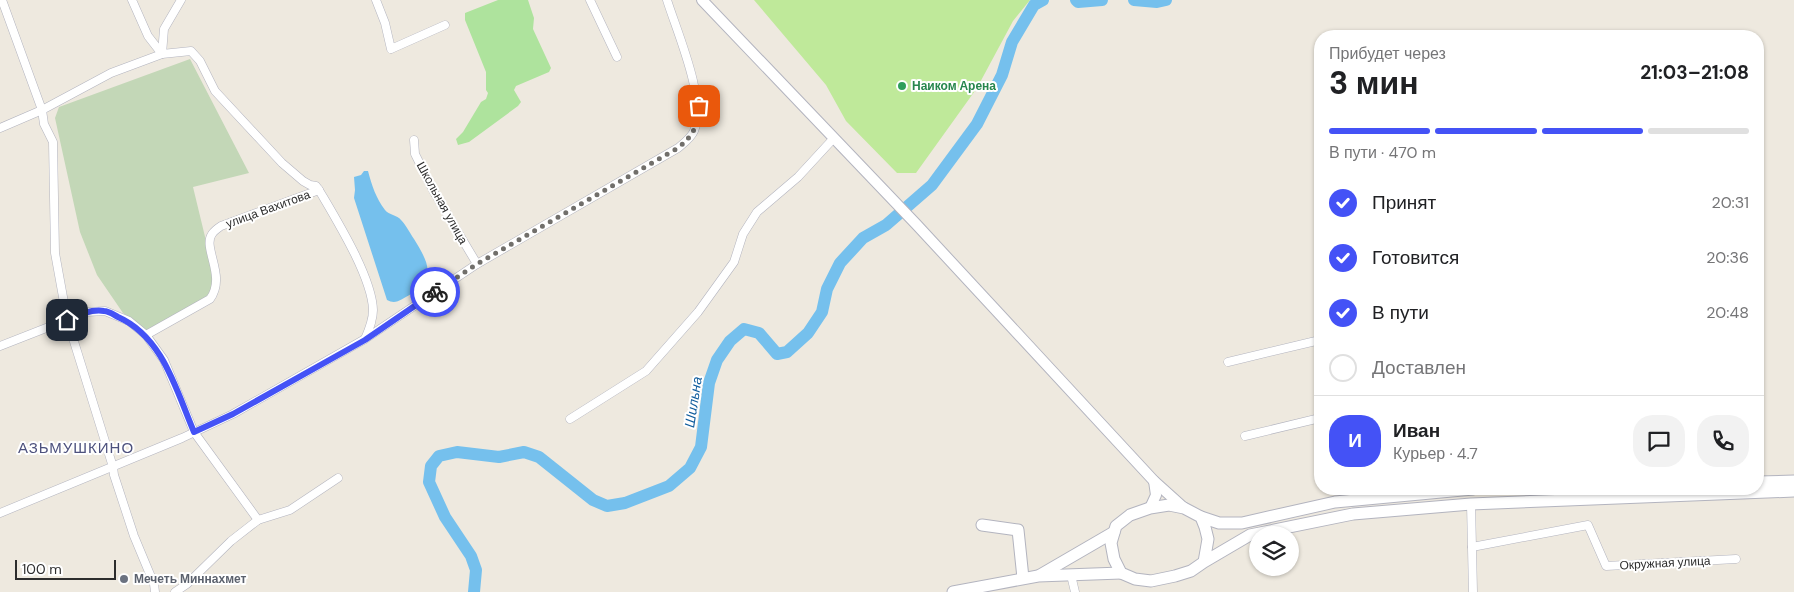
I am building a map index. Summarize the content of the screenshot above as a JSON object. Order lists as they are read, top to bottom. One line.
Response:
{"streets":{"street":["Школьная улица","улица Вахитова","Окружная улица"]},"districts":["АЗЬМУШКИНО"],"water":["Шильна"],"places":["Наиком Арена","Мечеть Миннахмет"],"scale_bar":"100 m","page":{"heading":["3 мин","Прибудет через","21:03–21:08"],"panel":["Иван","Курьер · 4.7"],"bar":"В пути · 470 m","list":[["Принят","20:31"],["Готовится","20:36"],["В пути","20:48"],"Доставлен"],"round":"И","scale":"100 m"}}
